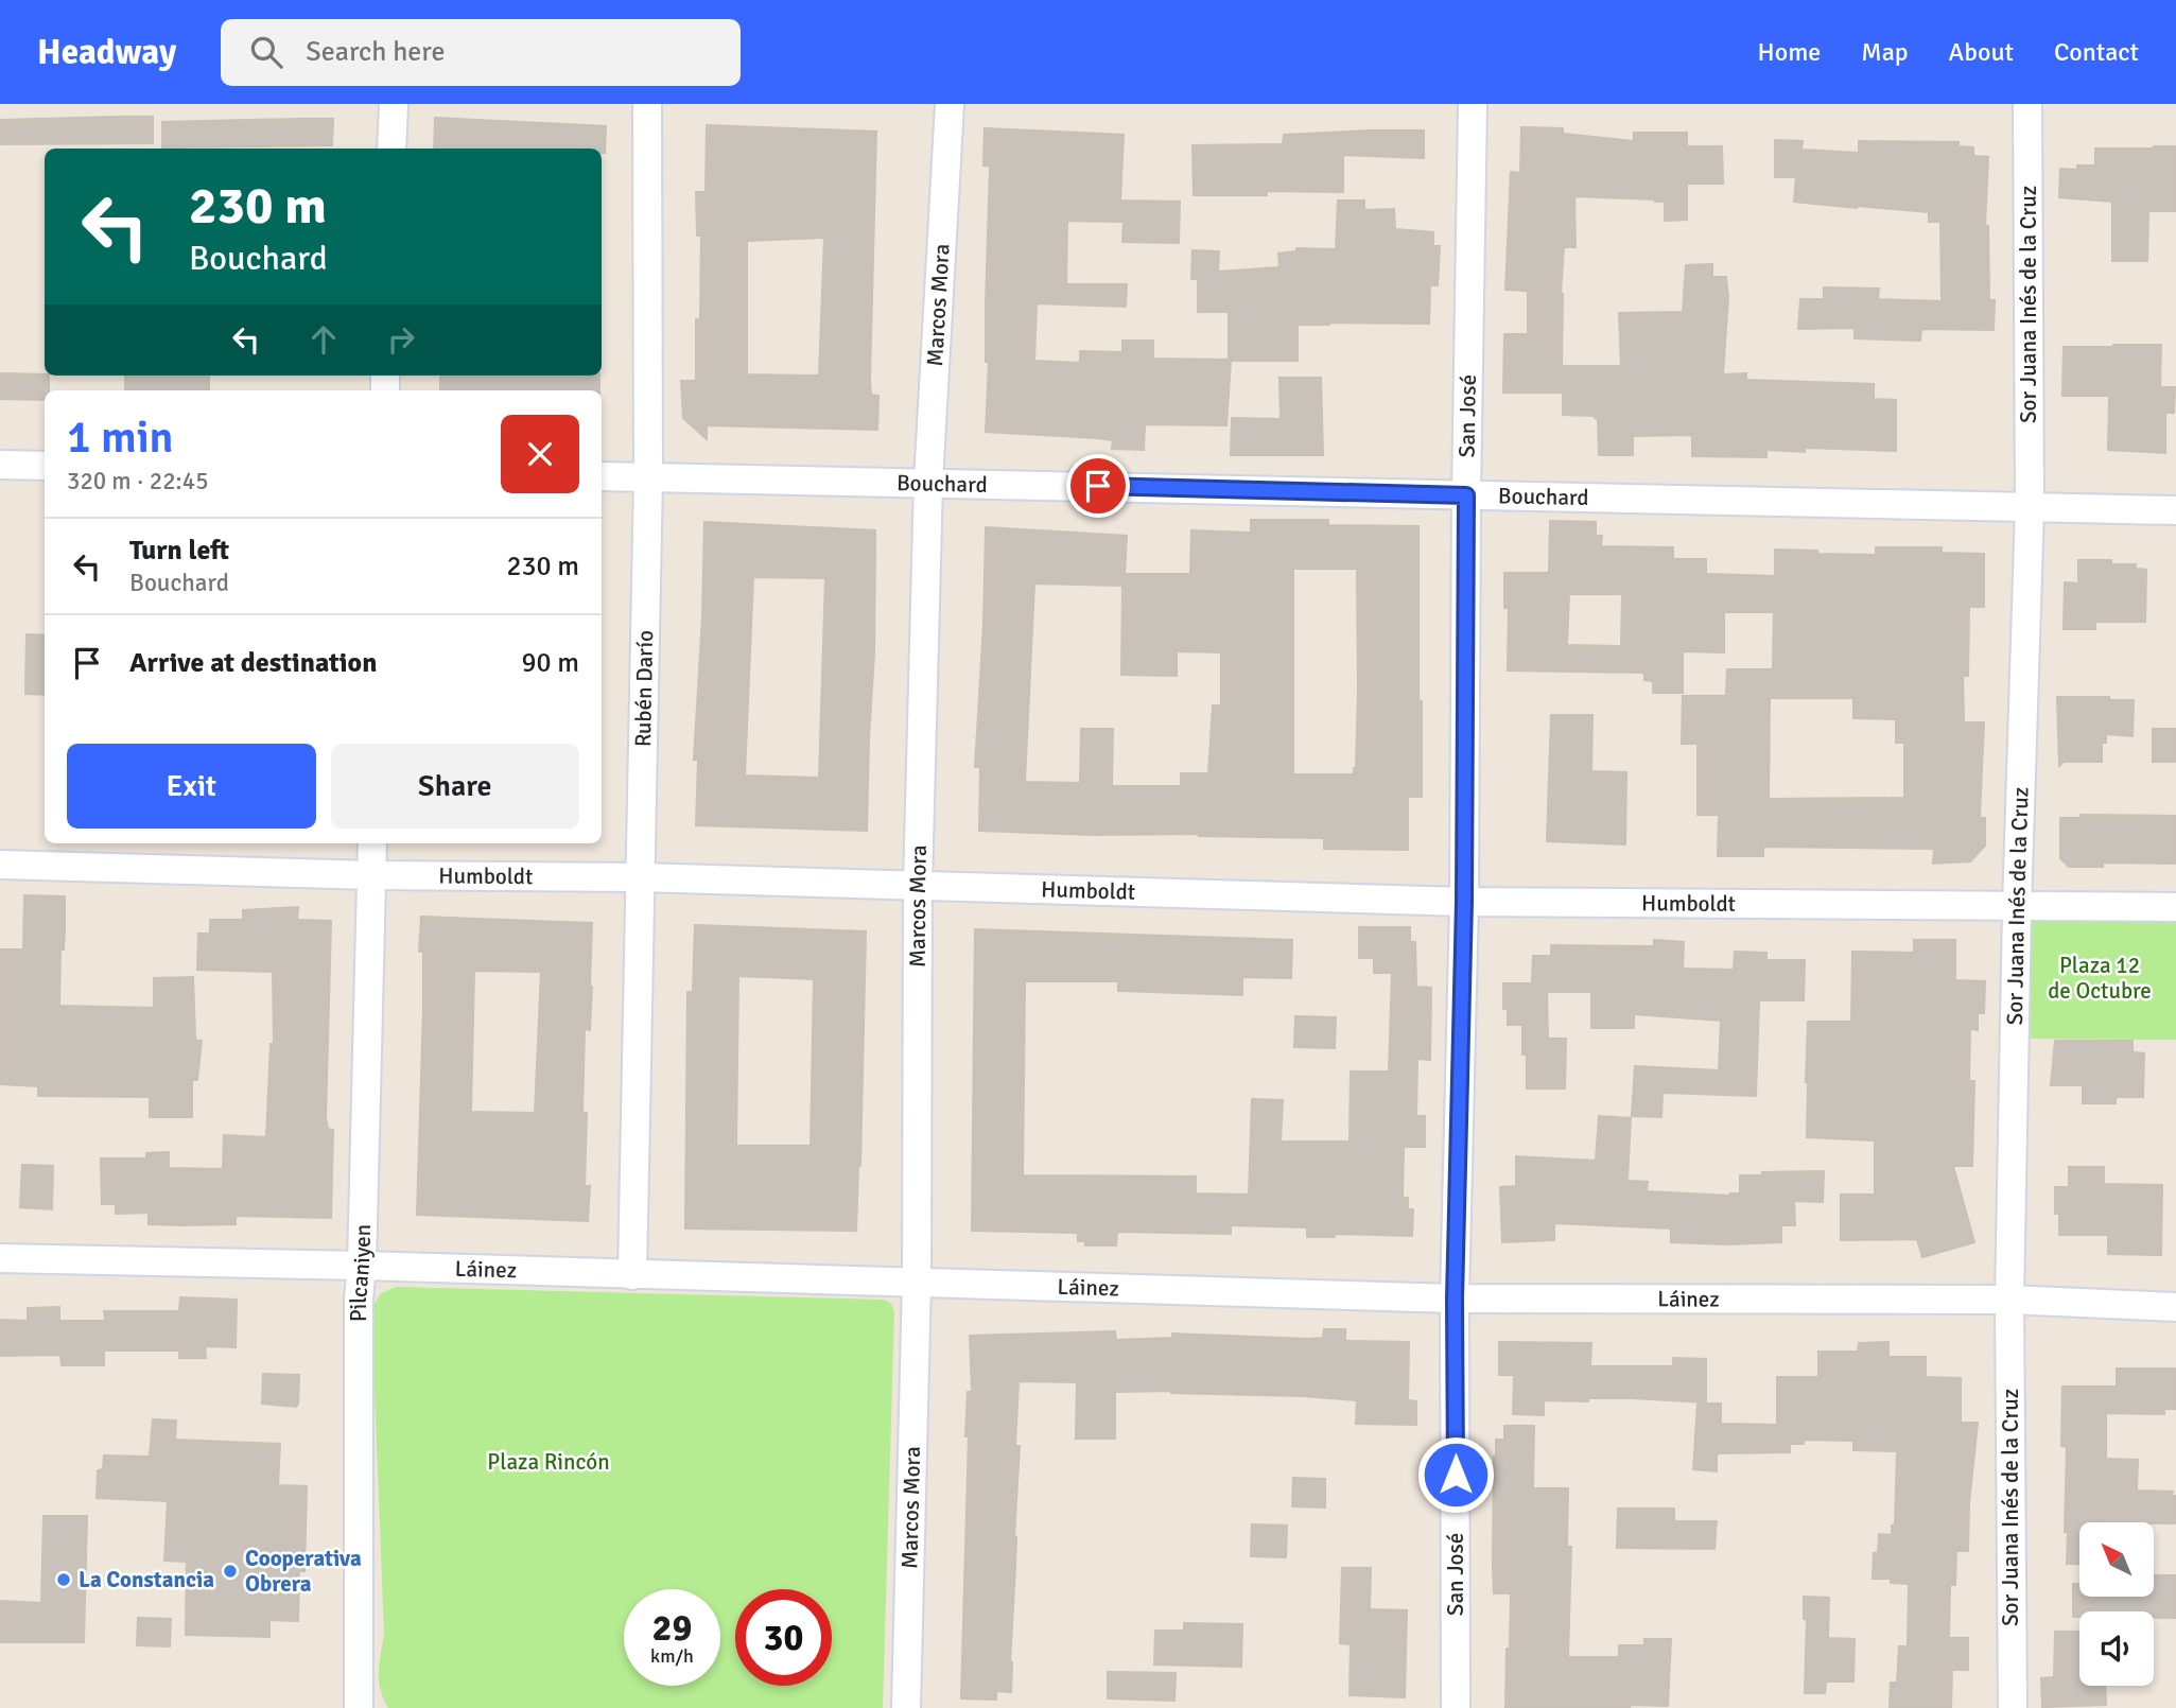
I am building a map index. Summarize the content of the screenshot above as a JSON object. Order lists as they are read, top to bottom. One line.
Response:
{"streets":{"street":["Marcos Mora","Sor Juana Inés de la Cruz","San José","Bouchard","Rubén Darío","Humboldt","Láinez","Pilcaniyen"]},"crossings":[["Marcos Mora","Bouchard"],["Marcos Mora","Humboldt"],["Marcos Mora","Láinez"],["Sor Juana Inés de la Cruz","Bouchard"],["Sor Juana Inés de la Cruz","Humboldt"],["Sor Juana Inés de la Cruz","Láinez"],["San José","Bouchard"],["San José","Humboldt"],["San José","Láinez"],["Bouchard","Rubén Darío"],["Rubén Darío","Humboldt"],["Rubén Darío","Láinez"],["Humboldt","Pilcaniyen"],["Láinez","Pilcaniyen"]],"parks":["Plaza 12 de Octubre","Plaza Rincón"],"places":["Cooperativa Obrera","La Constancia"],"north":"top left","page":{"header":"Headway","search":"Search here","nav":["Home","Map","About","Contact"],"turn":["230 m","Bouchard"],"heading":["1 min","320 m · 22:45"],"list":[{"name":"Turn left","note":"Bouchard","value":"230 m"},{"name":"Arrive at destination","value":"90 m"}],"buttons":["Exit","Share"],"speed":"29 km/h","limit":"30"}}
